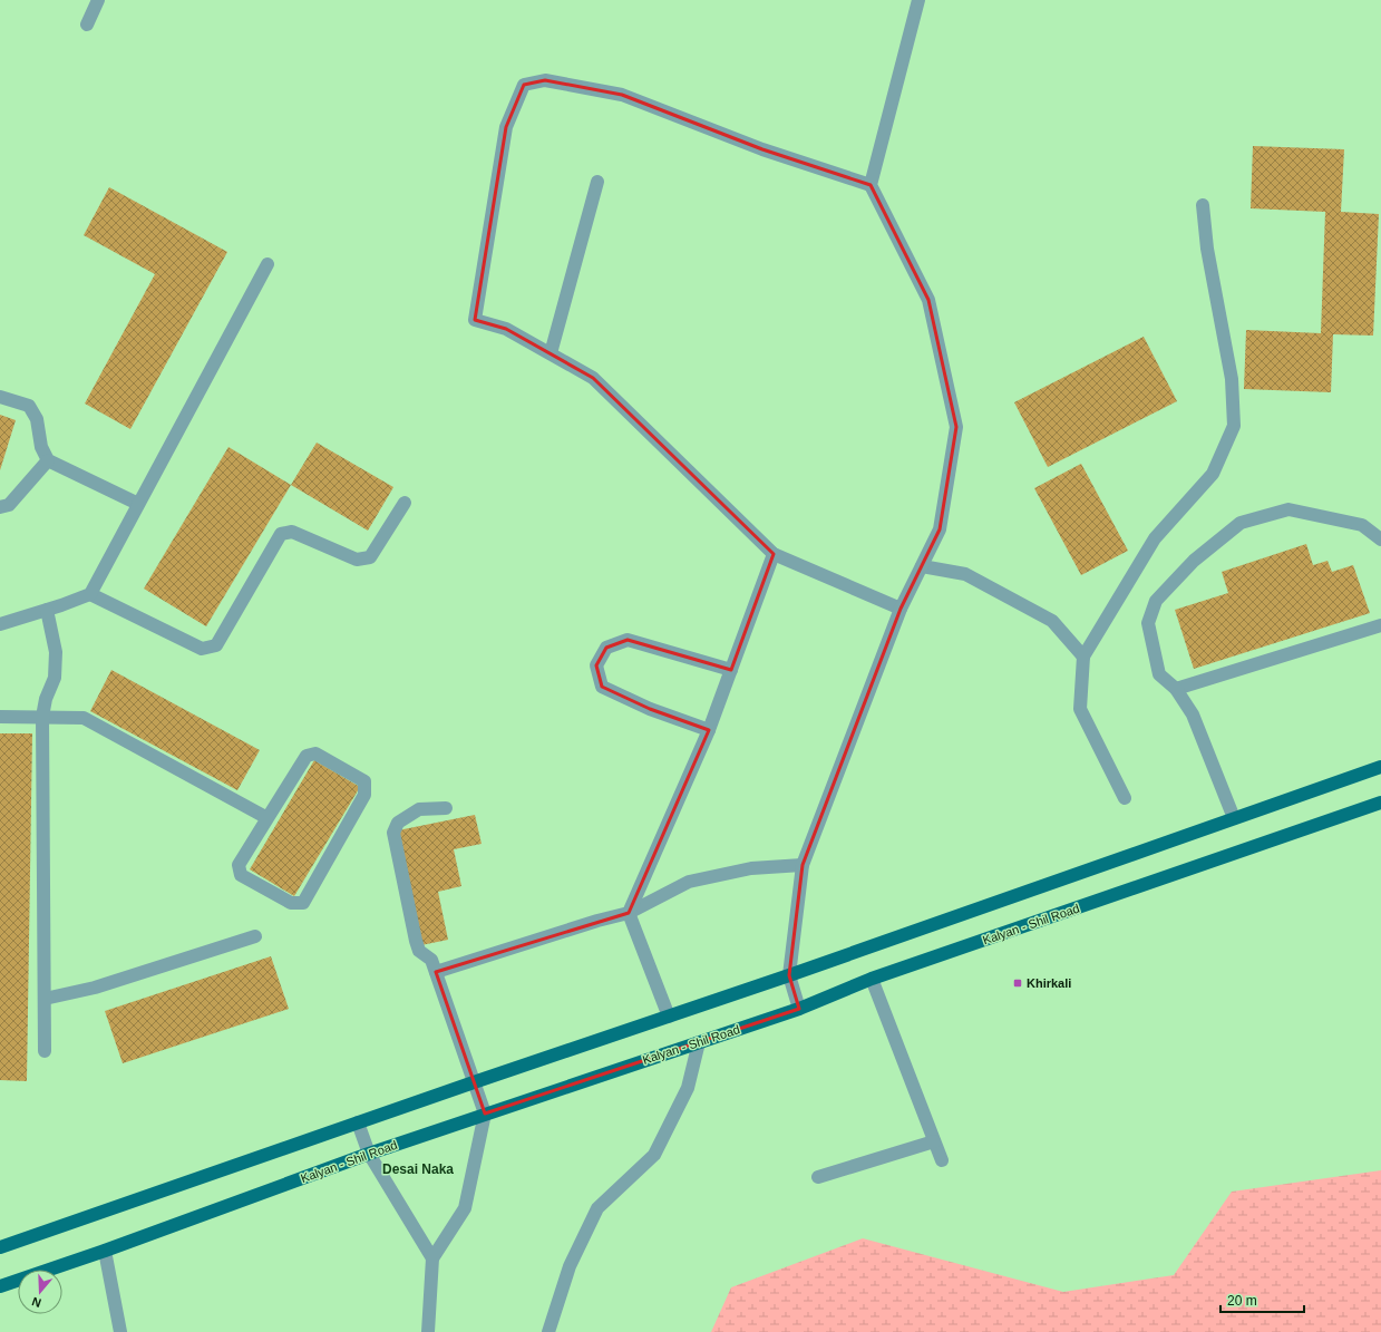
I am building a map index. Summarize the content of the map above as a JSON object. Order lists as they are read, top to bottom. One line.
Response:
{"streets":{"main road":["Kalyan - Shil Road"]},"districts":["Desai Naka"],"places":{"transit":["Khirkali"]},"scale_bar":"20 m","north":"bottom"}
